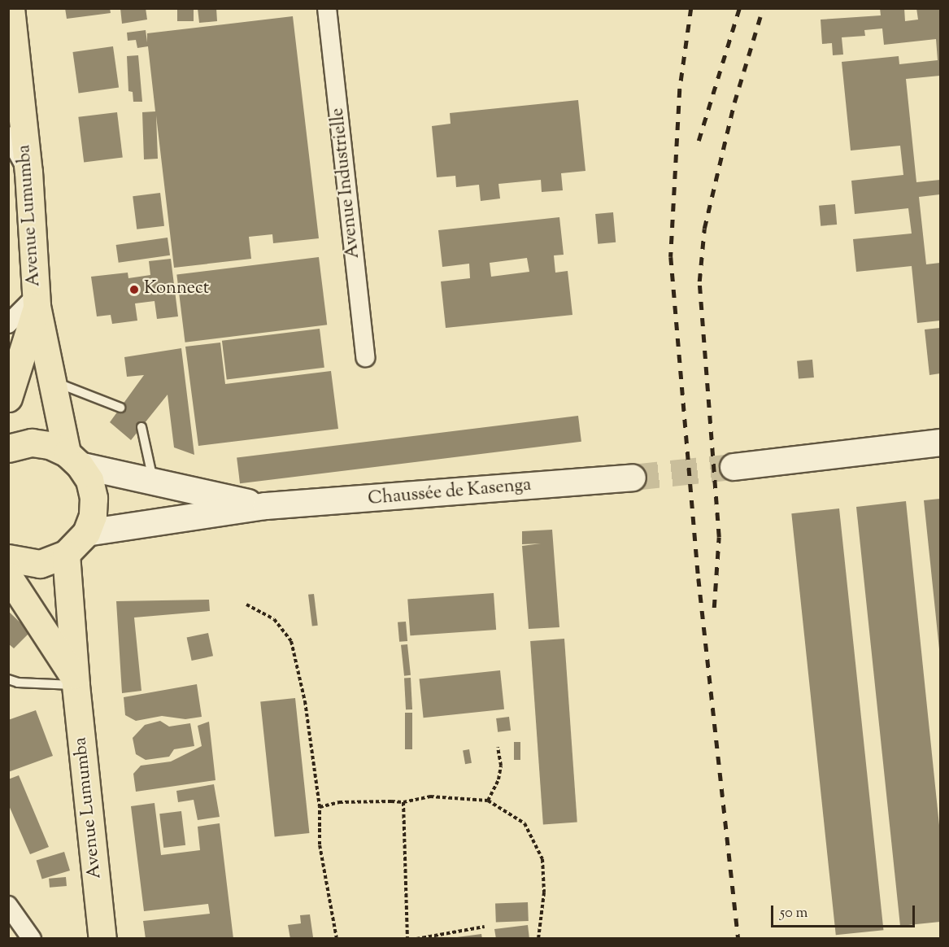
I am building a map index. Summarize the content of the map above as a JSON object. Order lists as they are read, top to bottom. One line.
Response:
{"streets":{"highway":["Avenue Lumumba"],"main road":["Chaussée de Kasenga"],"street":["Avenue Industrielle"]},"places":["Konnect"],"scale_bar":"50 m"}
